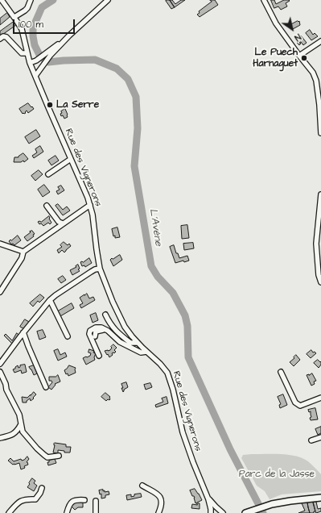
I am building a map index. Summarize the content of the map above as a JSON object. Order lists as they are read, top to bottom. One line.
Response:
{"streets":{"street":["Rue des Vignerons"]},"water":["L'Avène"],"parks":["Parc de la Jasse"],"places":["Le Puech Harnaguet","La Serre"],"scale_bar":"100 m","north":"bottom right"}
